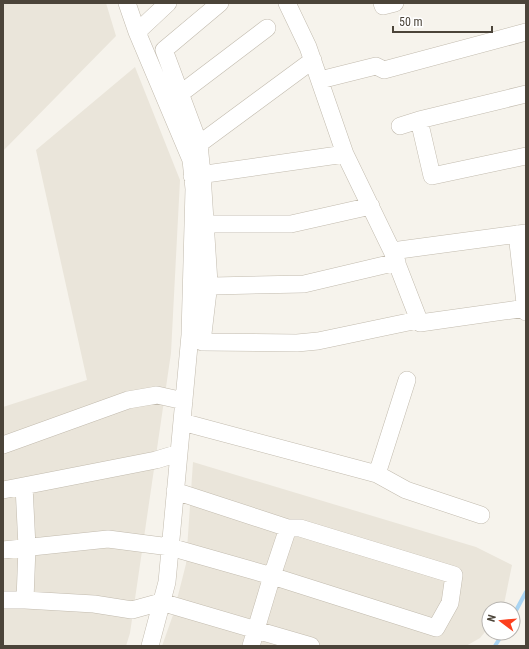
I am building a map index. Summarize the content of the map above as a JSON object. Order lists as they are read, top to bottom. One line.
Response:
{"scale_bar":"50 m","north":"left"}
